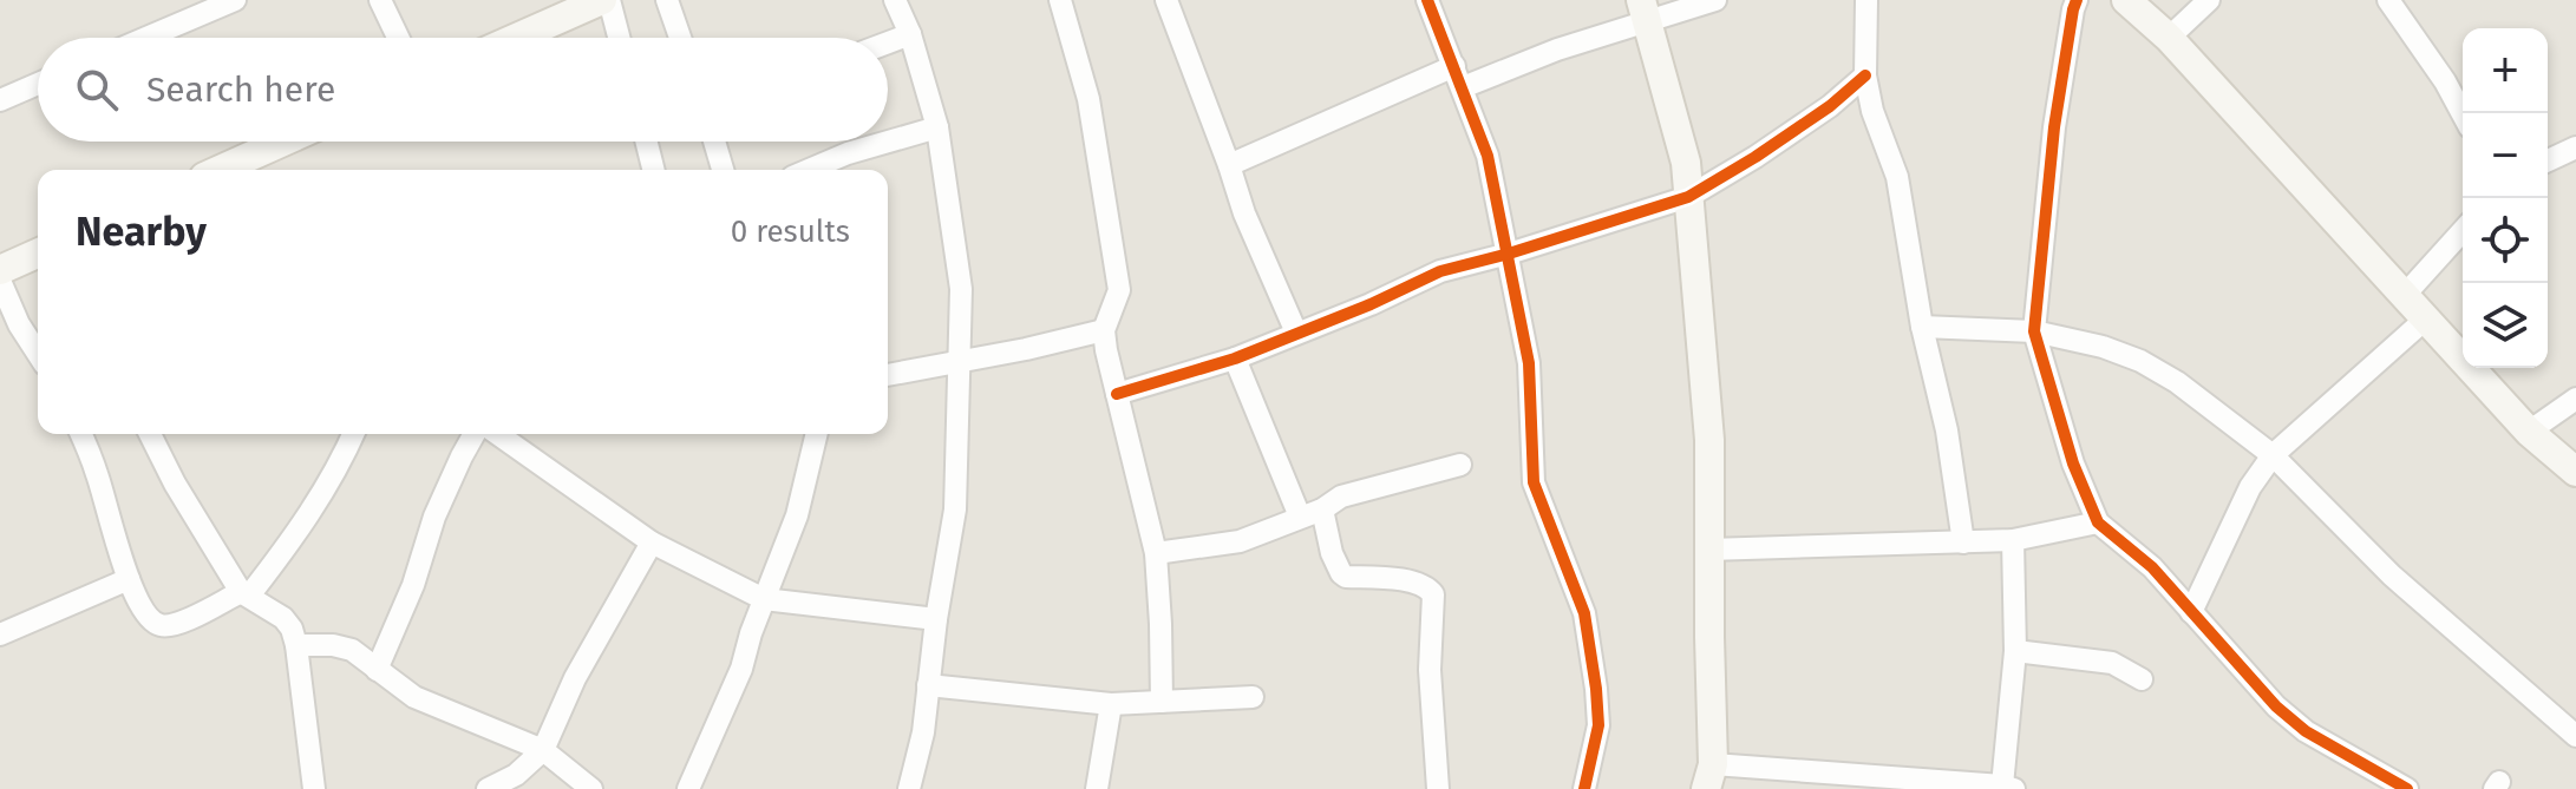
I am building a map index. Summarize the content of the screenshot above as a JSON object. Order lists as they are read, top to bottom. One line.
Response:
{"page":{"map_buttons":["+","−"],"search":"Search here","heading":["Nearby","0 results"]}}
